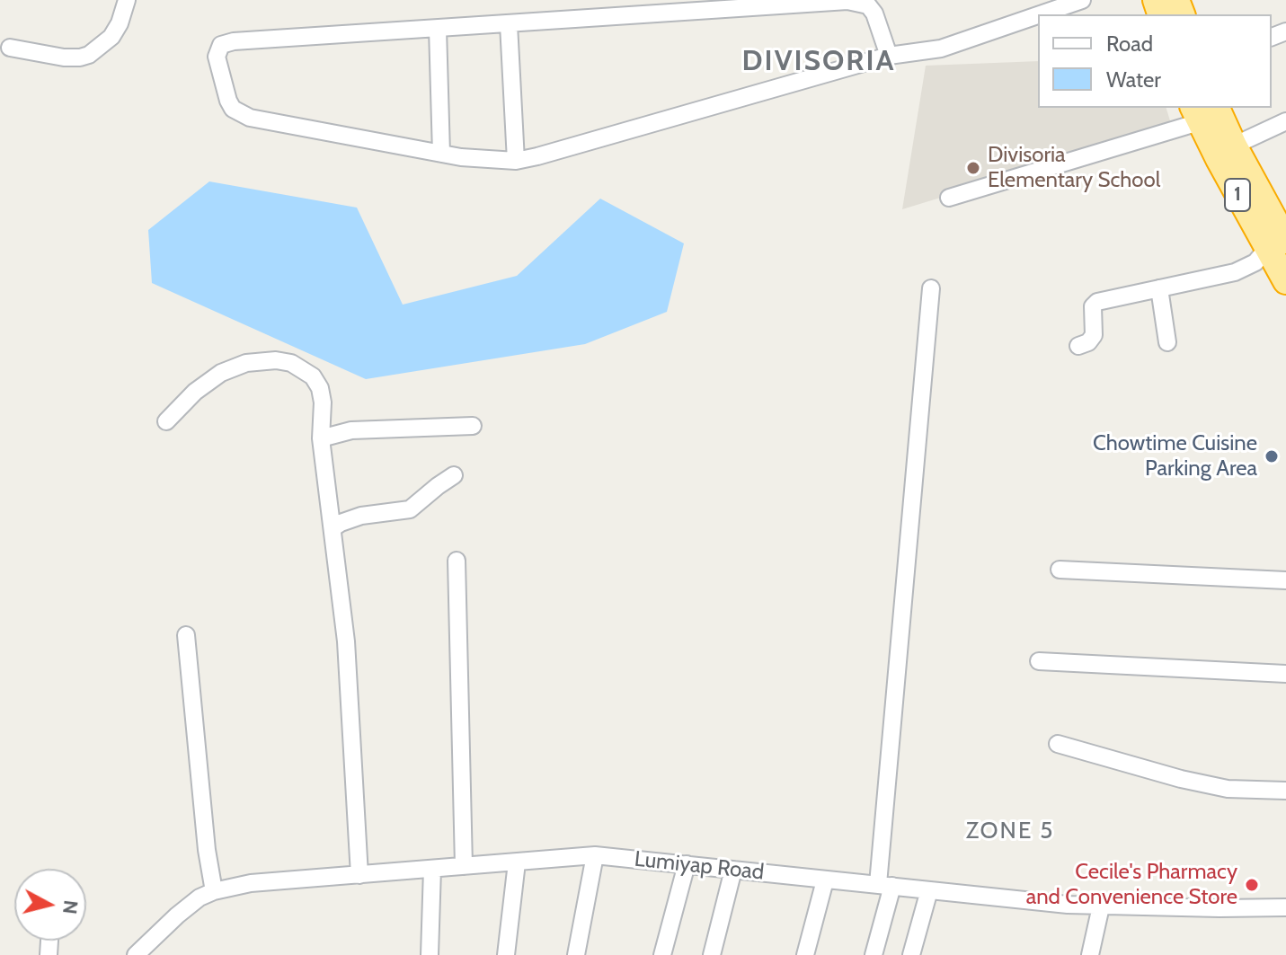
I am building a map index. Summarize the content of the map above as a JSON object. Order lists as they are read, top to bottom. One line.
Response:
{"streets":{"highway":["1"],"street":["Lumiyap Road"]},"districts":["DIVISORIA","ZONE 5"],"places":["Divisoria Elementary School","Chowtime Cuisine Parking Area","Cecile's Pharmacy and Convenience Store"],"legend":["Road","Water"],"north":"right"}
